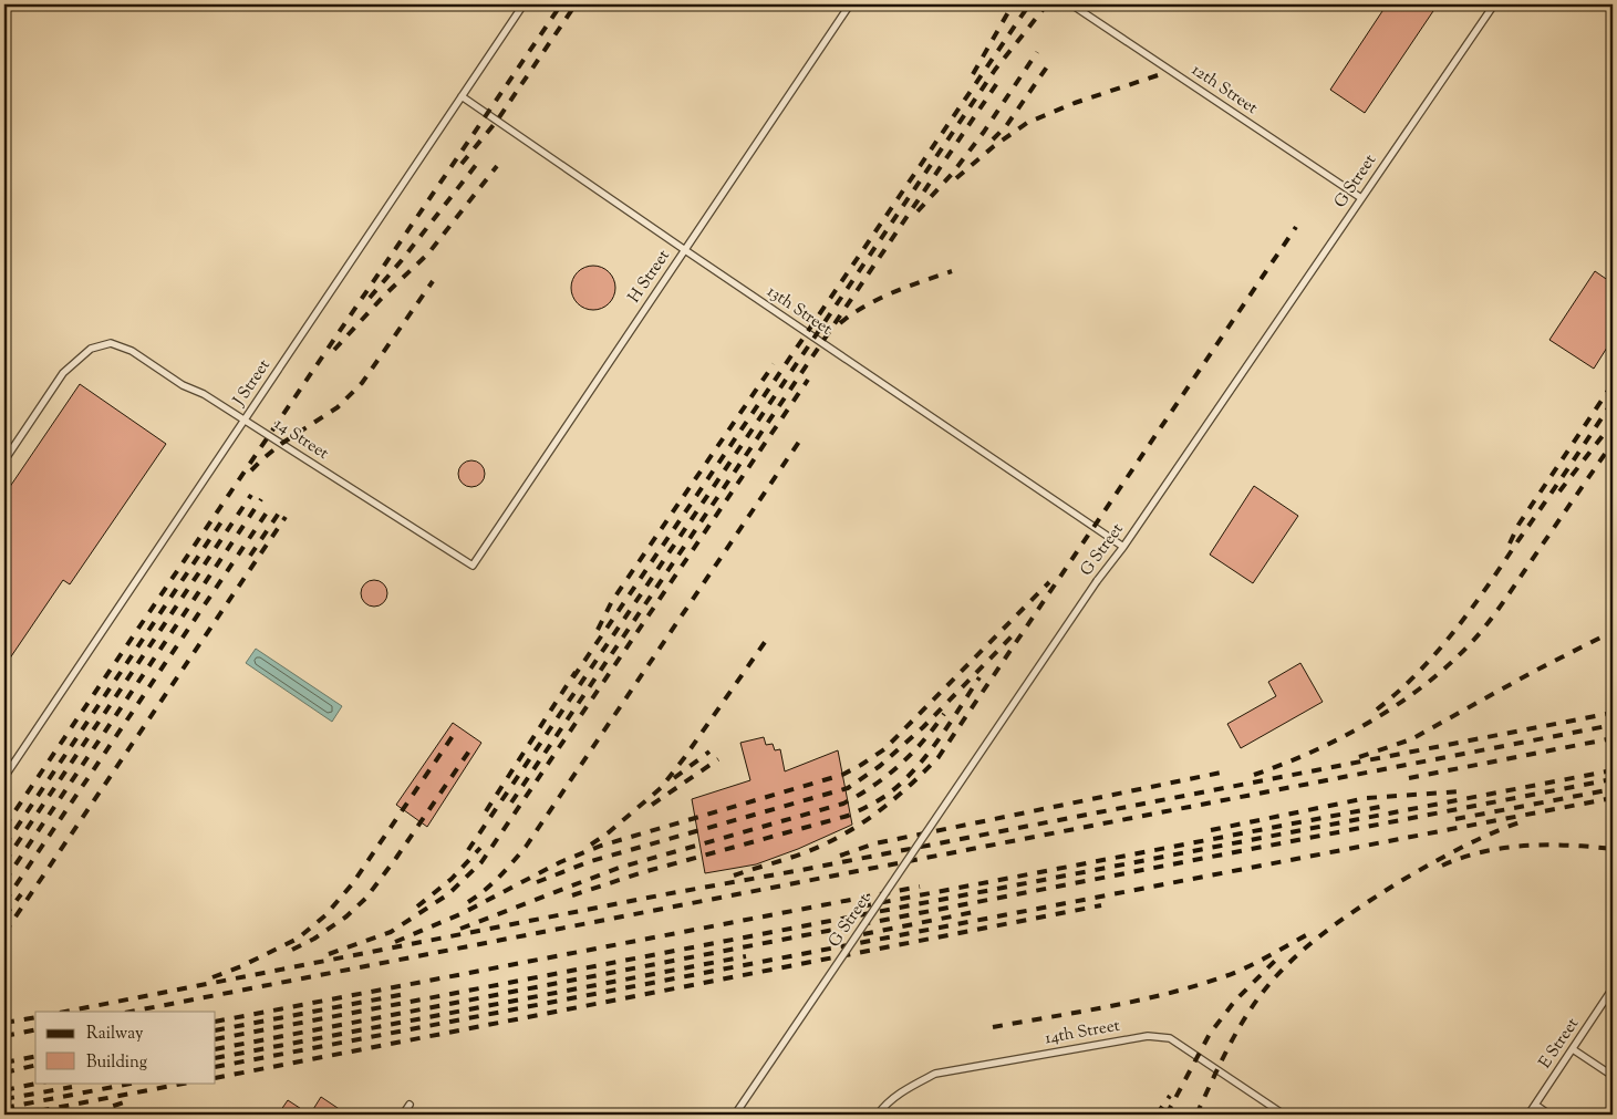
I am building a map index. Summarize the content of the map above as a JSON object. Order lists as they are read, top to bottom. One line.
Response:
{"streets":{"lane":["12th Street","G Street","H Street","13th Street","J Street","14 Street","14th Street","E Street"]},"crossings":[["12th Street","G Street"],["G Street","13th Street"],["H Street","13th Street"],["H Street","14 Street"],["13th Street","J Street"],["J Street","14 Street"]],"legend":["Railway","Building"]}
